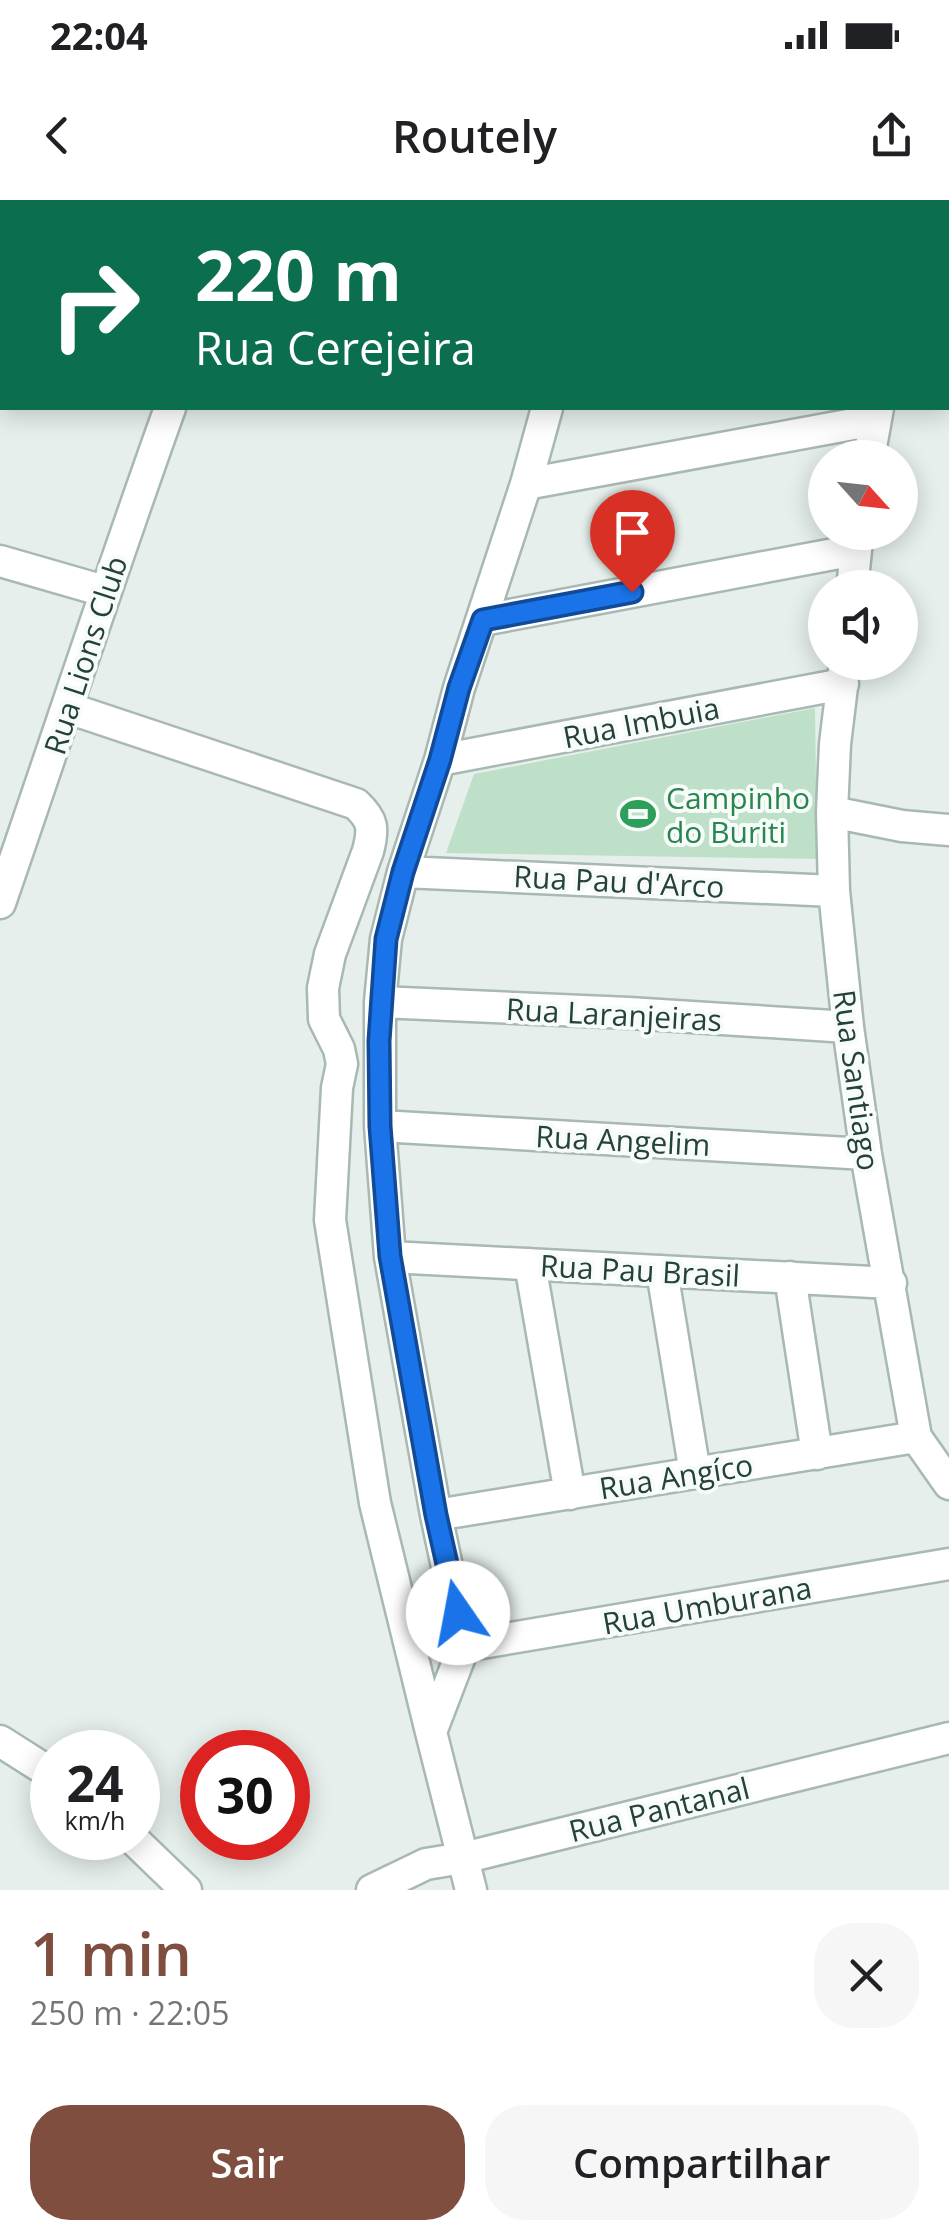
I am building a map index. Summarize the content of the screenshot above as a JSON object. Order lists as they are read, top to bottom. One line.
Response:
{"streets":{"street":["Rua Lions Club","Rua Imbuia","Rua Pau d'Arco","Rua Laranjeiras","Rua Santiago","Rua Angelim","Rua Pau Brasil","Rua Angíco","Rua Umburana","Rua Pantanal"]},"crossings":[["Rua Pau d'Arco","Rua Santiago"],["Rua Laranjeiras","Rua Santiago"],["Rua Santiago","Rua Angelim"],["Rua Santiago","Rua Pau Brasil"],["Rua Santiago","Rua Angíco"]],"places":{"sports":["Campinho do Buriti"]},"north":"bottom right","page":{"status":"22:04","header":"Routely","turn":["220 m","Rua Cerejeira"],"speed":"24 km/h","limit":"30","heading":["1 min","250 m · 22:05"],"buttons":["Sair","Compartilhar"]}}
